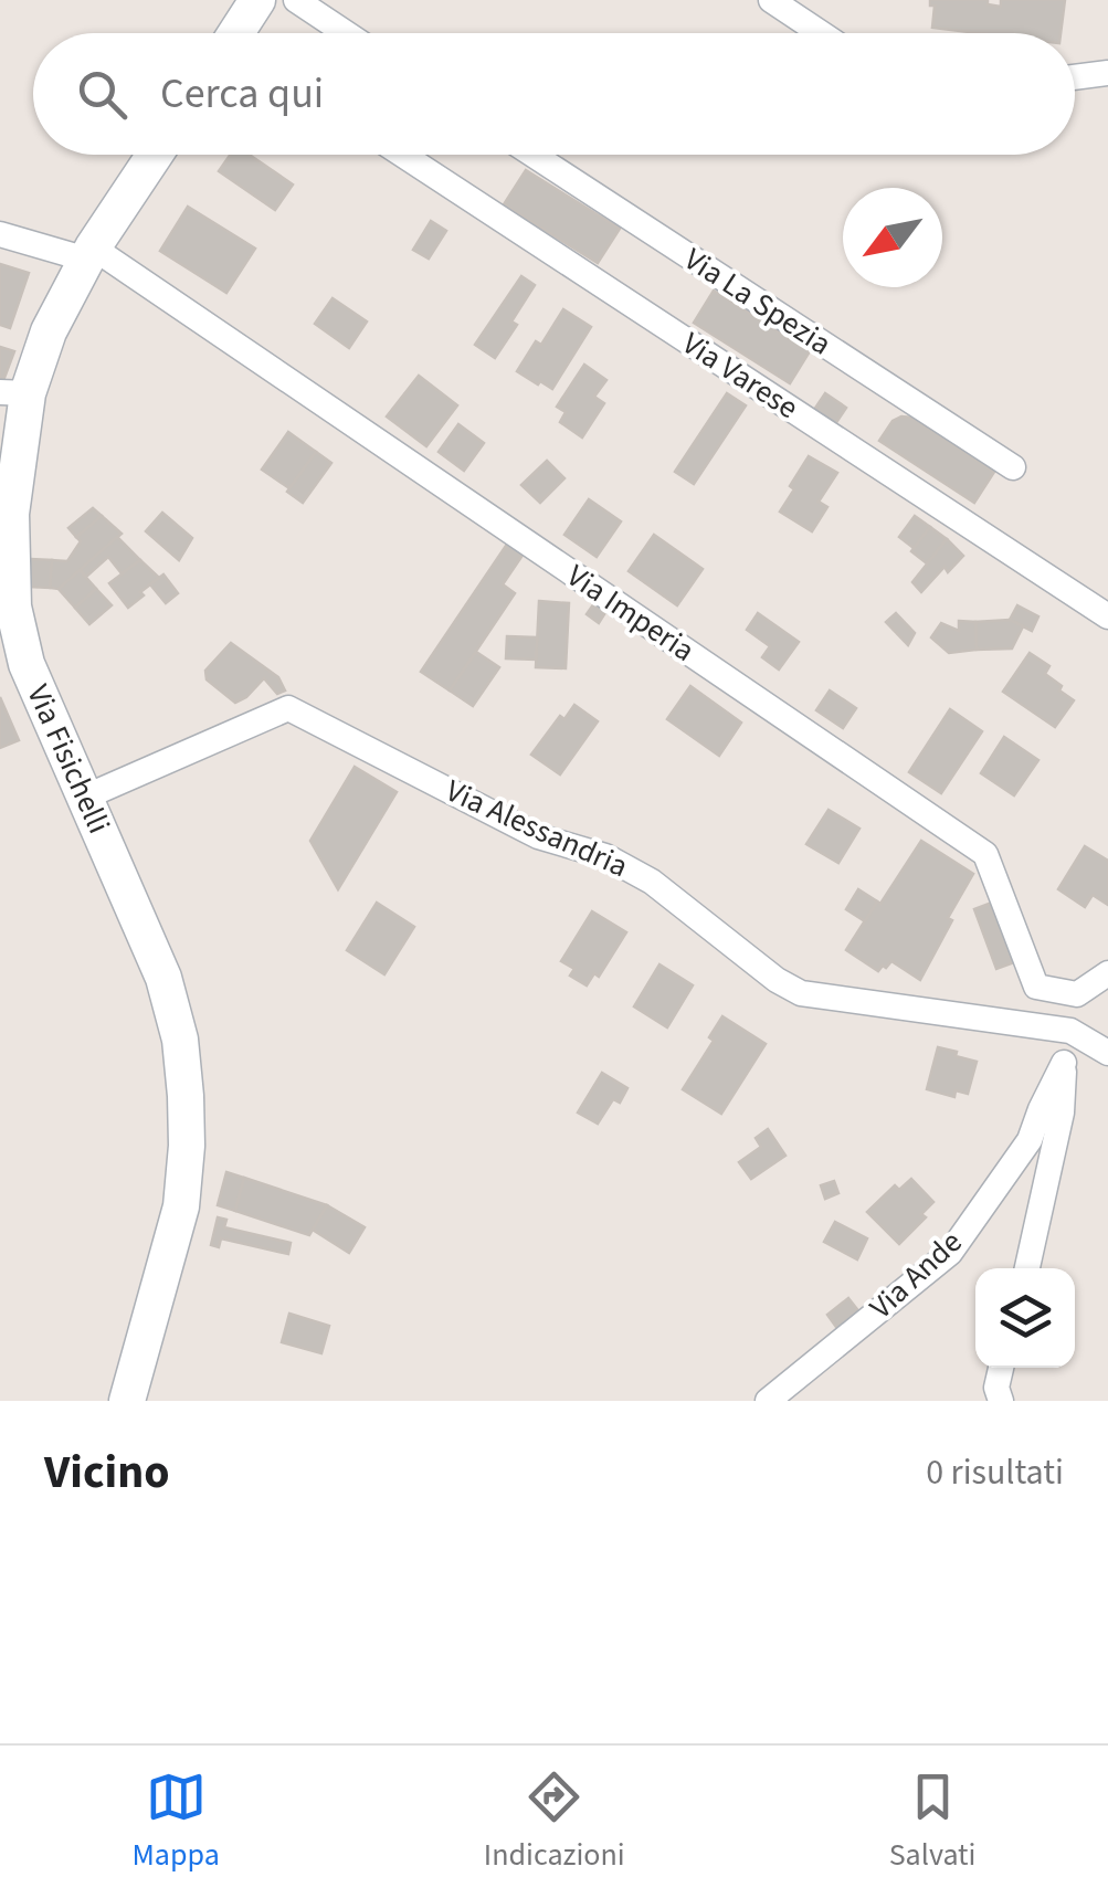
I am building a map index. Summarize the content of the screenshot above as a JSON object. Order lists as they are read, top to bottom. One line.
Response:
{"streets":{"main road":["Via Fisichelli"],"street":["Via La Spezia","Via Varese","Via Imperia","Via Alessandria","Via Ande"]},"crossings":[["Via Imperia","Via Fisichelli"],["Via Fisichelli","Via Alessandria"]],"north":"bottom left","page":{"search":"Cerca qui","heading":["Vicino","0 risultati"],"nav":["Mappa","Indicazioni","Salvati"]}}
